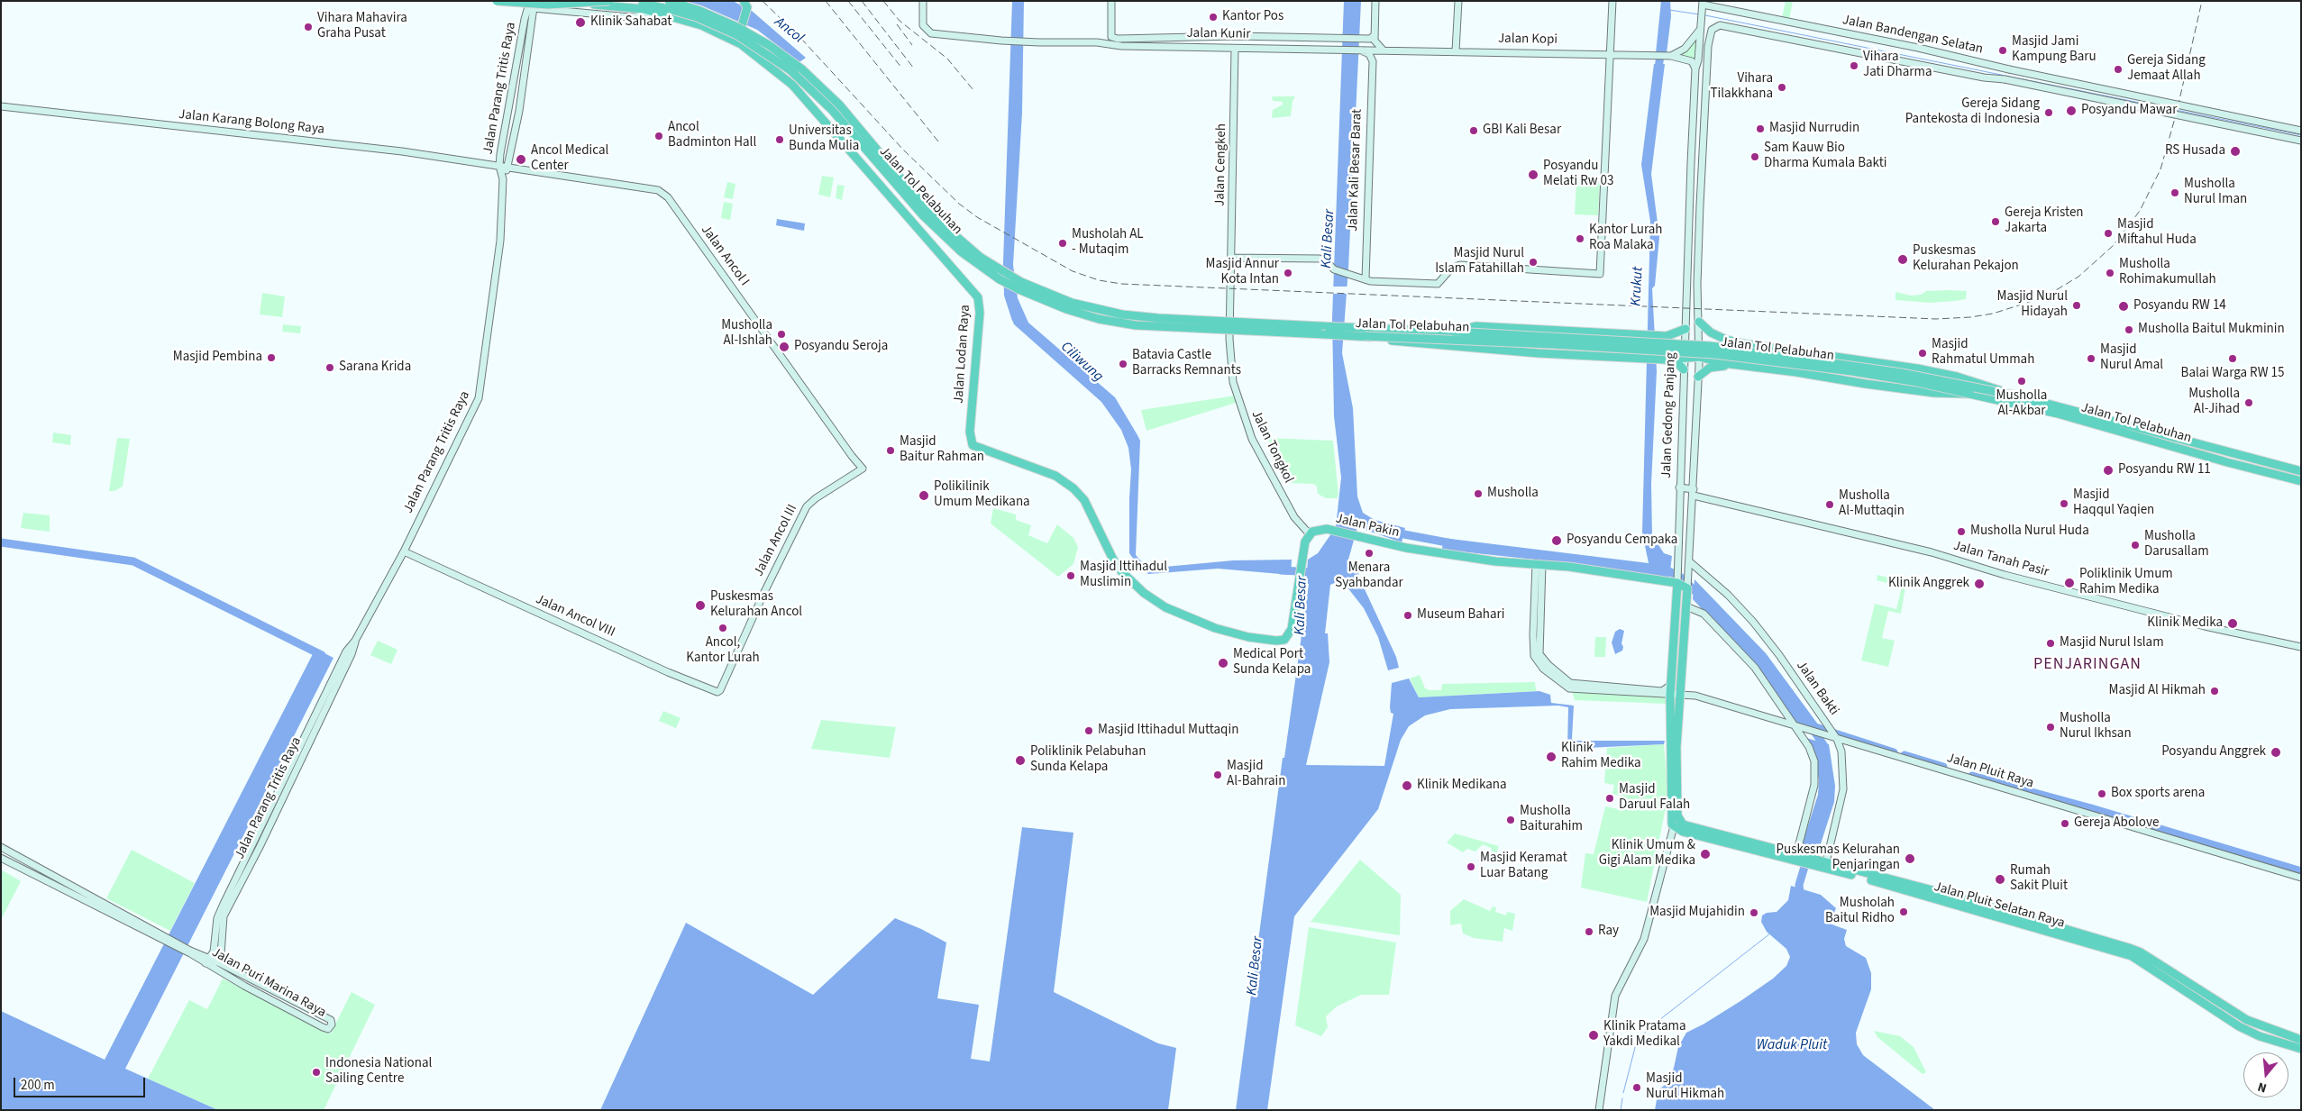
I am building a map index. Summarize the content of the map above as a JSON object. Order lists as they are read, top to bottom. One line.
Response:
{"streets":{"highway":["Jalan Tol Pelabuhan","Jalan Lodan Raya","Jalan Gedong Panjang","Jalan Pakin","Jalan Pluit Selatan Raya"],"street":["Jalan Kunir","Jalan Bandengan Selatan","Jalan Kopi","Jalan Parang Tritis Raya","Jalan Karang Bolong Raya","Jalan Cengkeh","Jalan Kali Besar Barat","Jalan Ancol I","Jalan Tongkol","Jalan Ancol III","Jalan Tanah Pasir","Jalan Ancol VIII","Jalan Bakti","Jalan Pluit Raya","Jalan Puri Marina Raya"]},"crossings":[["Jalan Kunir","Jalan Cengkeh"],["Jalan Bandengan Selatan","Jalan Gedong Panjang"],["Jalan Kopi","Jalan Gedong Panjang"],["Jalan Parang Tritis Raya","Jalan Karang Bolong Raya"],["Jalan Parang Tritis Raya","Jalan Ancol I"],["Jalan Parang Tritis Raya","Jalan Lodan Raya"],["Jalan Parang Tritis Raya","Jalan Ancol VIII"],["Jalan Parang Tritis Raya","Jalan Puri Marina Raya"],["Jalan Karang Bolong Raya","Jalan Ancol I"],["Jalan Cengkeh","Jalan Tongkol"],["Jalan Ancol I","Jalan Ancol III"],["Jalan Lodan Raya","Jalan Tongkol"],["Jalan Lodan Raya","Jalan Pakin"],["Jalan Gedong Panjang","Jalan Pakin"],["Jalan Gedong Panjang","Jalan Tanah Pasir"],["Jalan Gedong Panjang","Jalan Bakti"],["Jalan Gedong Panjang","Jalan Pluit Raya"],["Jalan Gedong Panjang","Jalan Pluit Selatan Raya"],["Jalan Tongkol","Jalan Pakin"],["Jalan Ancol III","Jalan Ancol VIII"],["Jalan Bakti","Jalan Pluit Raya"],["Jalan Bakti","Jalan Pluit Selatan Raya"]],"districts":["PENJARINGAN"],"water":["Ancol","Kali Besar","Krukut","Ciliwung","Waduk Pluit"],"places":["Kantor Pos","Klinik Sahabat","Vihara Mahavira Graha Pusat","Masjid Jami Kampung Baru","Vihara Jati Dharma","Gereja Sidang Jemaat Allah","Vihara Tilakkhana","Posyandu Mawar","Gereja Sidang Pantekosta di Indonesia","Masjid Nurrudin","GBI Kali Besar","Ancol Badminton Hall","Universitas Bunda Mulia","RS Husada","Sam Kauw Bio Dharma Kumala Bakti","Ancol Medical Center","Posyandu Melati Rw 03","Musholla Nurul Iman","Gereja Kristen Jakarta","Masjid Miftahul Huda","Kantor Lurah Roa Malaka","Musholah AL - Mutaqim","Puskesmas Kelurahan Pekajon","Masjid Nurul Islam Fatahillah","Masjid Annur Kota Intan","Musholla Rohimakumullah","Masjid Nurul Hidayah","Posyandu RW 14","Musholla Baitul Mukminin","Musholla Al-Ishlah","Posyandu Seroja","Masjid Rahmatul Ummah","Masjid Pembina","Masjid Nurul Amal","Balai Warga RW 15","Batavia Castle Barracks Remnants","Sarana Krida","Musholla Al-Akbar","Musholla Al-Jihad","Masjid Baitur Rahman","Posyandu RW 11","Musholla","Polikilinik Umum Medikana","Masjid Haqqul Yaqien","Musholla Al-Muttaqin","Musholla Nurul Huda","Posyandu Cempaka","Musholla Darusallam","Menara Syahbandar","Masjid Ittihadul Muslimin","Poliklinik Umum Rahim Medika","Klinik Anggrek","Puskesmas Kelurahan Ancol","Museum Bahari","Klinik Medika","Ancol, Kantor Lurah","Masjid Nurul Islam","Medical Port Sunda Kelapa","Masjid Al Hikmah","Musholla Nurul Ikhsan","Masjid Ittihadul Muttaqin","Posyandu Anggrek","Klinik Rahim Medika","Poliklinik Pelabuhan Sunda Kelapa","Masjid Al-Bahrain","Klinik Medikana","Box sports arena","Masjid Daruul Falah","Musholla Baiturahim","Gereja Abolove","Klinik Umum & Gigi Alam Medika","Puskesmas Kelurahan Penjaringan","Masjid Keramat Luar Batang","Rumah Sakit Pluit","Musholah Baitul Ridho","Masjid Mujahidin","Ray","Klinik Pratama Yakdi Medikal","Indonesia National Sailing Centre","Masjid Nurul Hikmah"],"scale_bar":"200 m","north":"bottom"}
